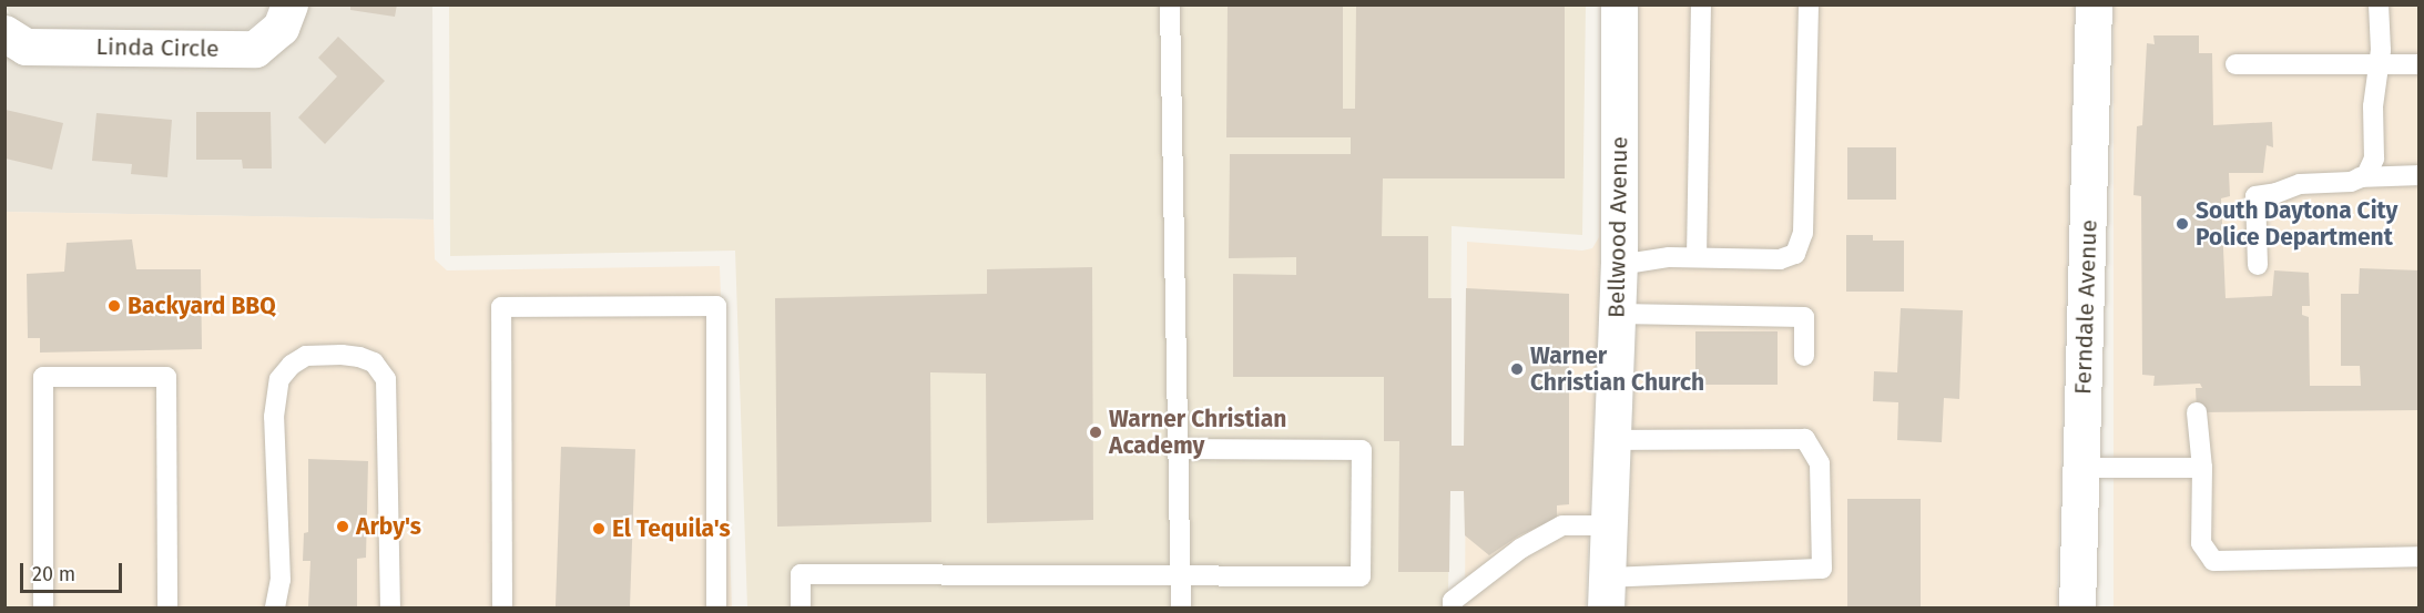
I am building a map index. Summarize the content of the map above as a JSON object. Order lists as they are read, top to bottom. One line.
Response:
{"streets":{"street":["Linda Circle","Bellwood Avenue","Ferndale Avenue"]},"places":["South Daytona City Police Department","Backyard BBQ","Warner Christian Church","Warner Christian Academy","Arby's","El Tequila's"],"scale_bar":"20 m"}
